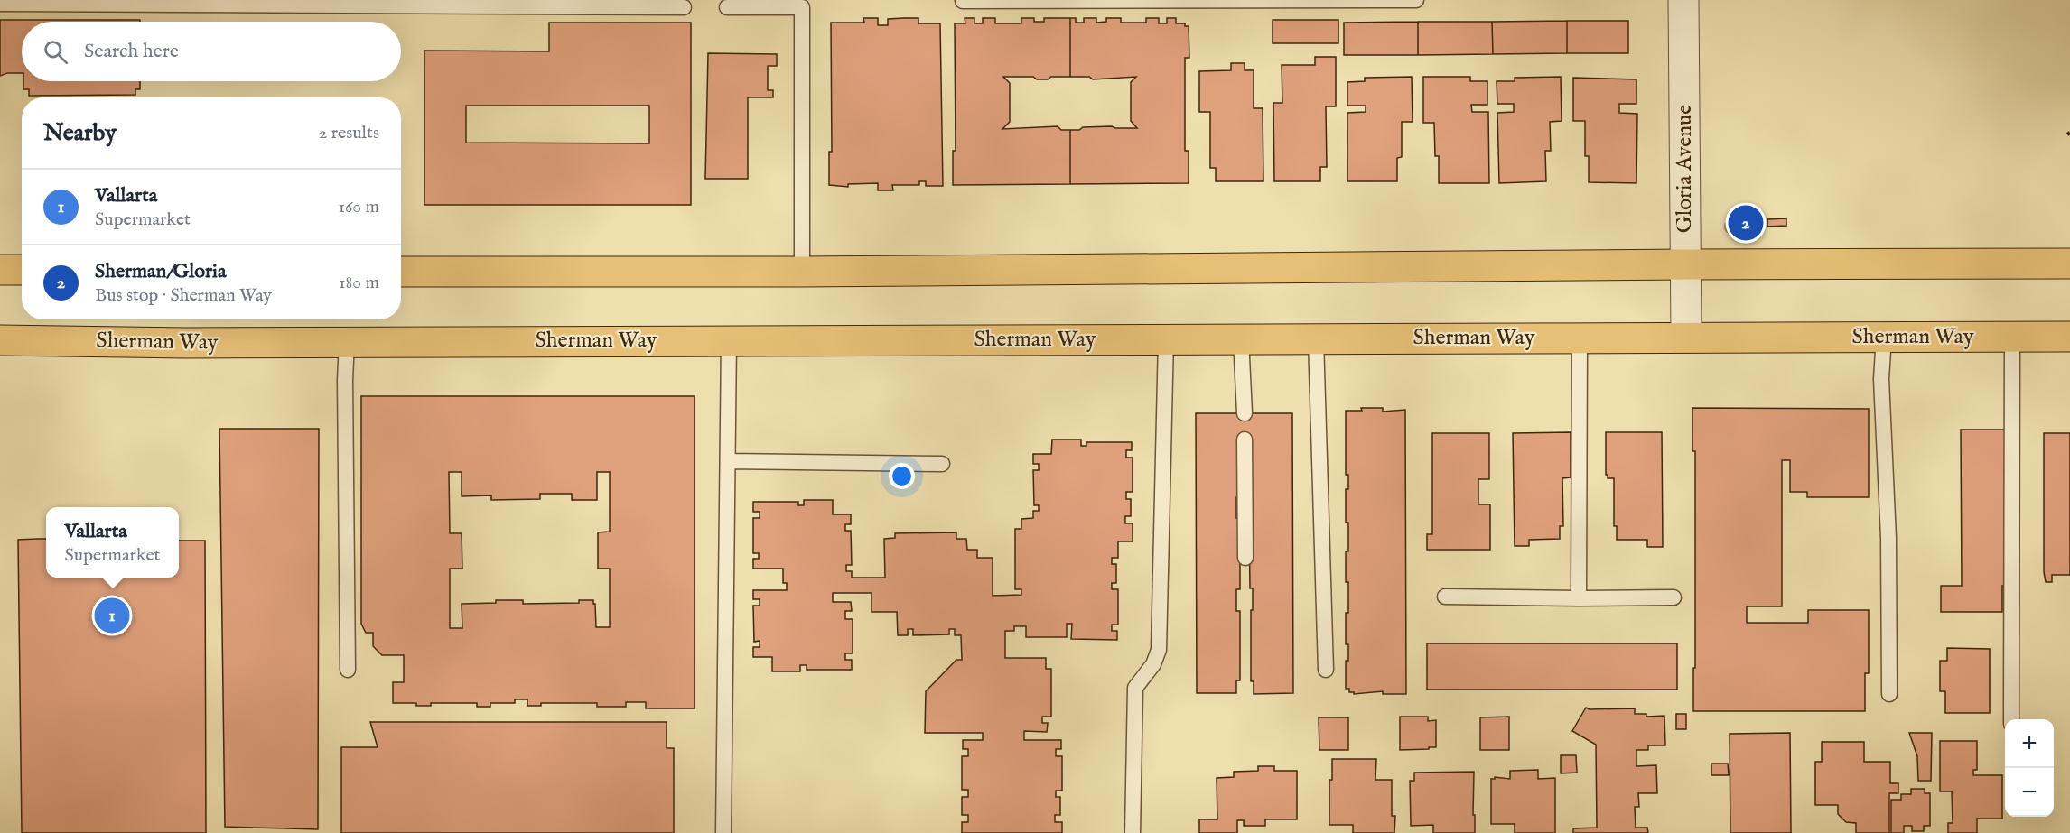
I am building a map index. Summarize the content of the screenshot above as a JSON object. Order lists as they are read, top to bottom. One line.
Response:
{"streets":{"main road":["Sherman Way"],"street":["Gloria Avenue"]},"crossings":[["Gloria Avenue","Sherman Way"]],"page":{"search":"Search here","heading":["Nearby","2 results"],"list":[{"mark":"1","name":"Vallarta","note":"Supermarket","value":"160 m"},{"mark":"2","name":"Sherman/Gloria","note":"Bus stop · Sherman Way","value":"180 m"}],"pins":["2","1"],"popup":["Vallarta","Supermarket"],"map_buttons":["+","−"]}}
